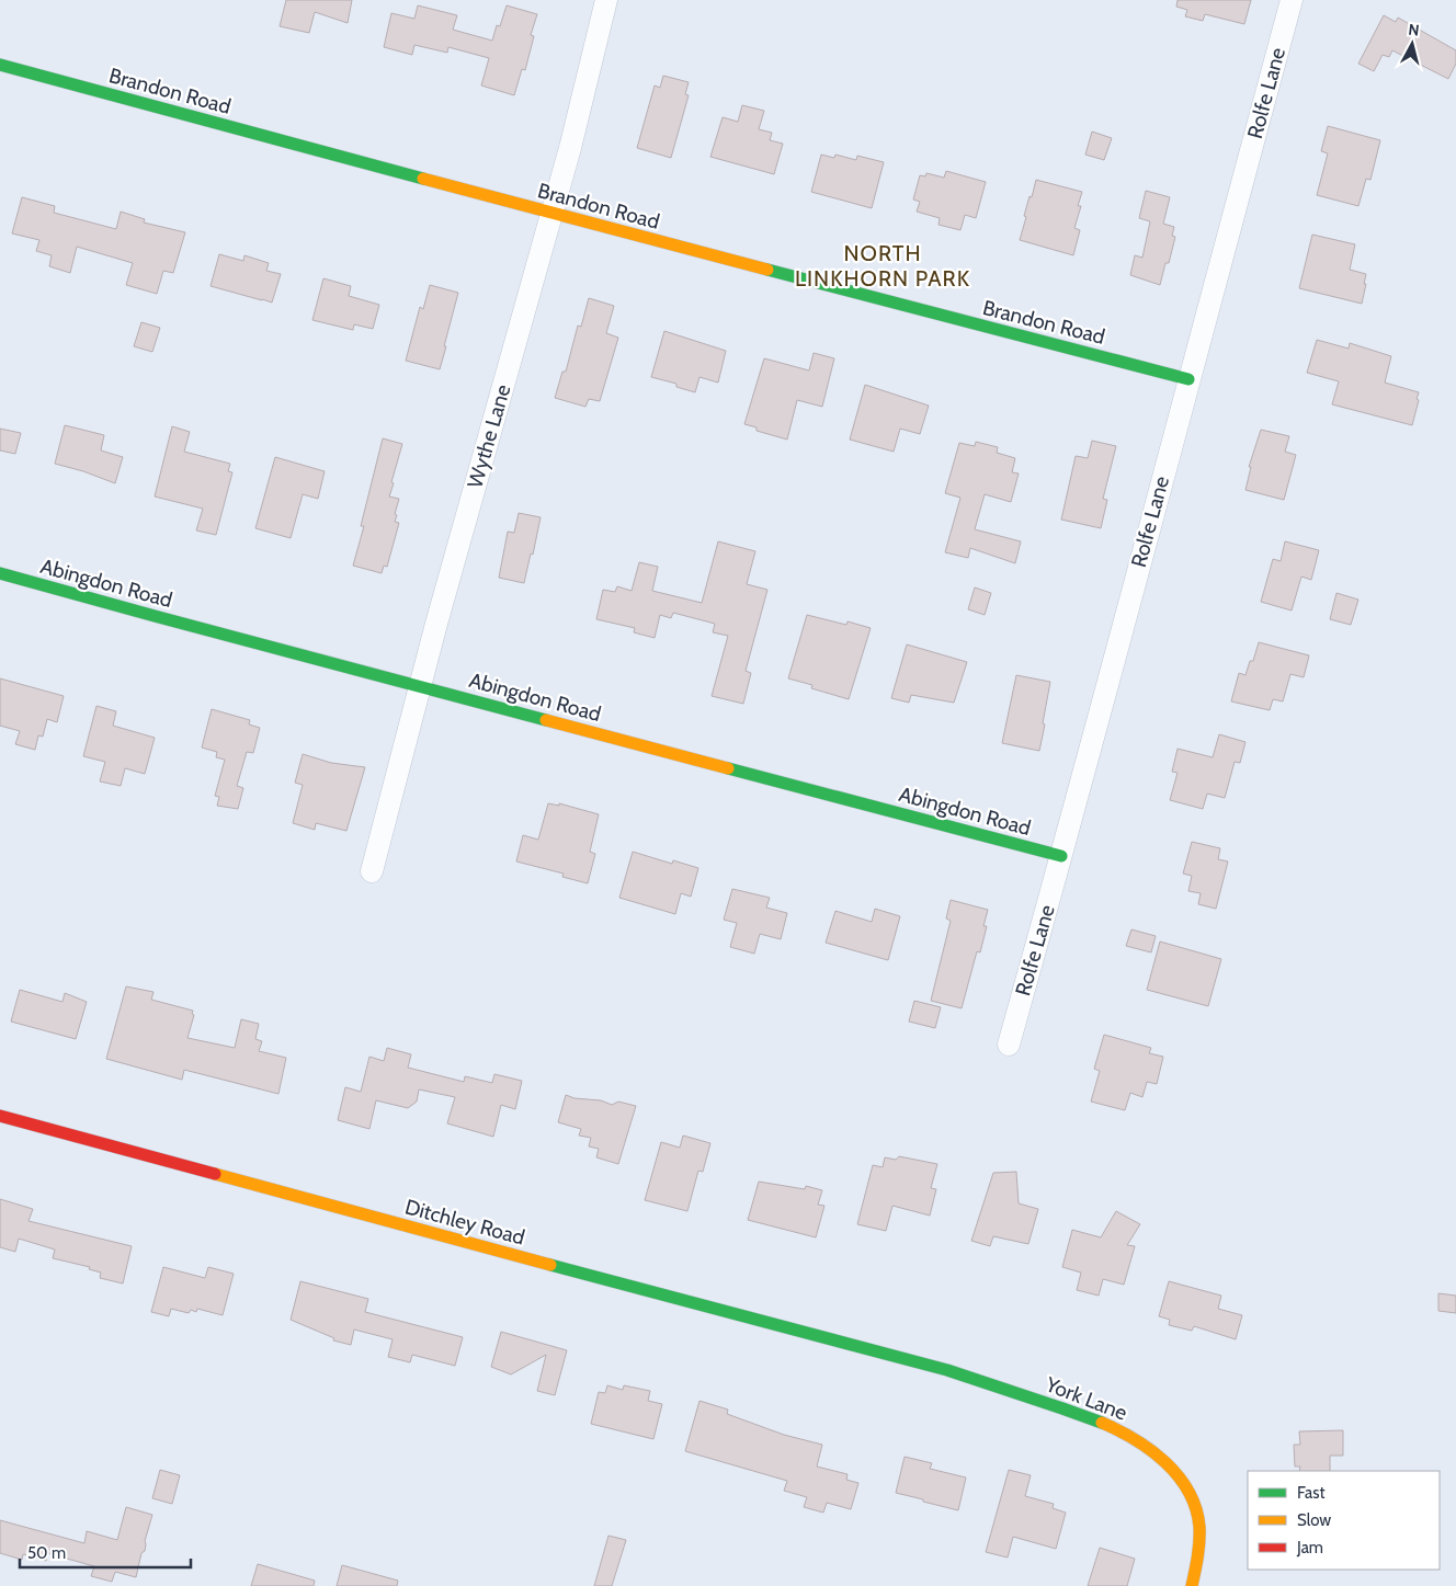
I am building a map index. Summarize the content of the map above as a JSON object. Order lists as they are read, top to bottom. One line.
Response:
{"streets":{"street":["Brandon Road","Rolfe Lane","Wythe Lane","Abingdon Road","Ditchley Road","York Lane"]},"crossings":[["Brandon Road","Rolfe Lane"],["Brandon Road","Wythe Lane"],["Rolfe Lane","Abingdon Road"],["Wythe Lane","Abingdon Road"],["Ditchley Road","York Lane"]],"districts":["NORTH LINKHORN PARK"],"legend":["Fast","Slow","Jam"],"scale_bar":"50 m","north":"top"}
